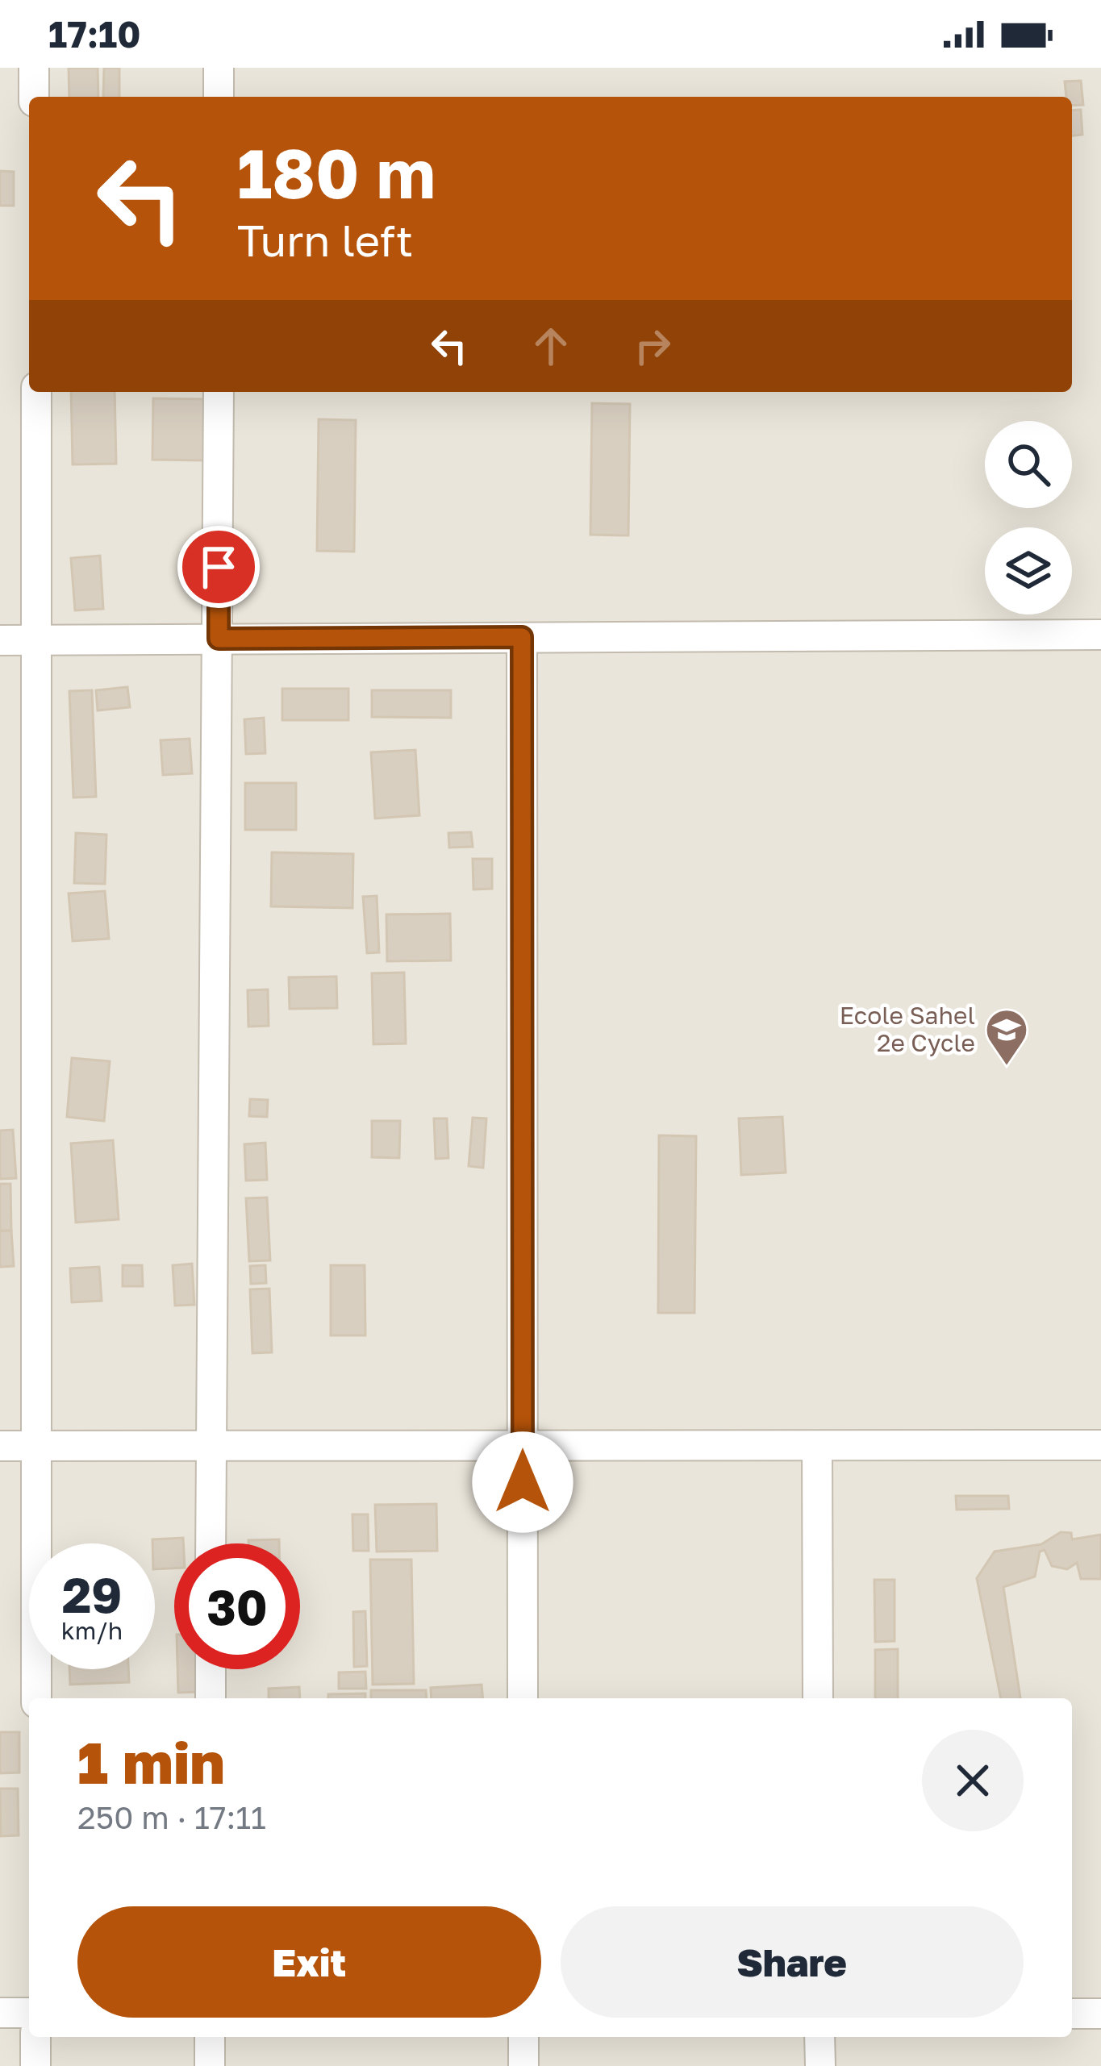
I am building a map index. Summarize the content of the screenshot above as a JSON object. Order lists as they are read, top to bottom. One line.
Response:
{"places":{"school or university":["Ecole Sahel 2e Cycle"]},"page":{"status":"17:10","turn":["180 m","Turn left"],"speed":"29 km/h","limit":"30","heading":["1 min","250 m · 17:11"],"buttons":["Exit","Share"]}}
